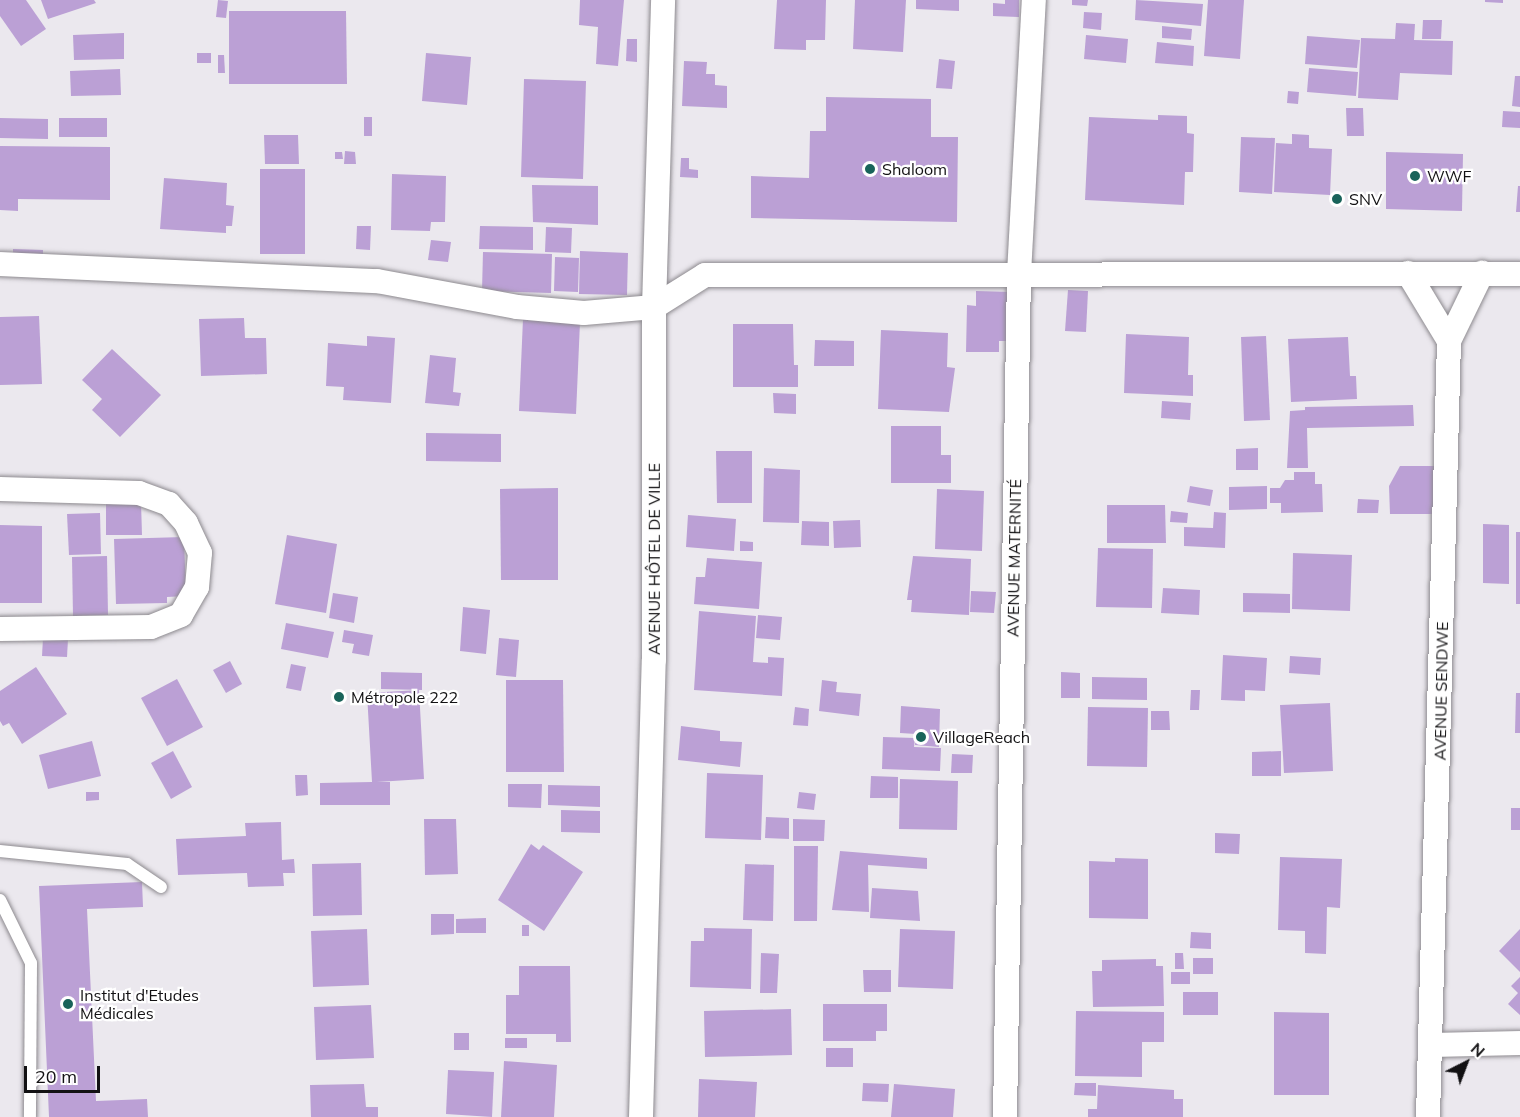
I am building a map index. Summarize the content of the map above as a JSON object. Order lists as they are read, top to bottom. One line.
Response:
{"streets":{"street":["AVENUE MATERNITÉ","AVENUE HÔTEL DE VILLE","AVENUE SENDWE"]},"places":["Shaloom","WWF","SNV","Métropole 222","VillageReach","Institut d'Etudes Médicales"],"scale_bar":"20 m","north":"top right"}
